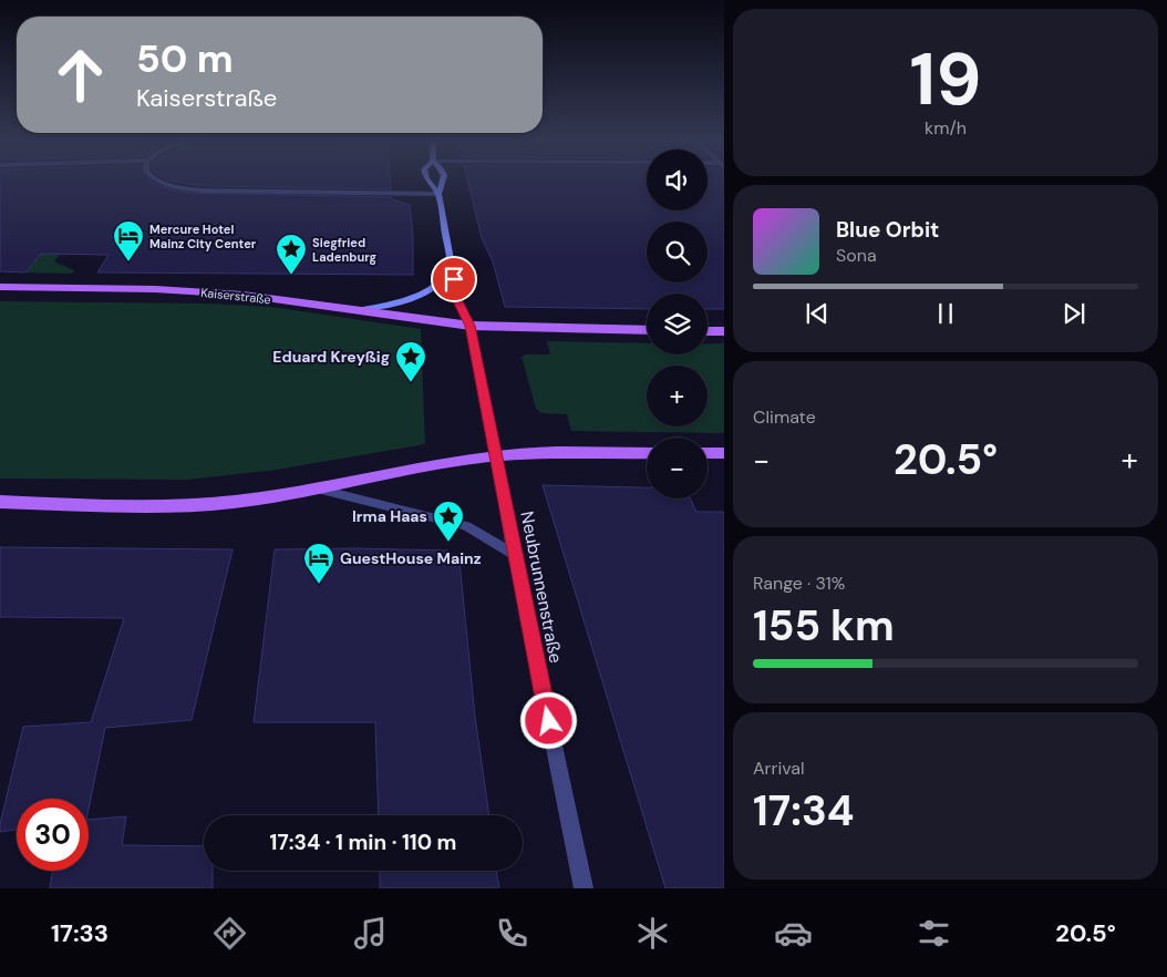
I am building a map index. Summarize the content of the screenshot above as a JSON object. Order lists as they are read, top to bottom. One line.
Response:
{"streets":{"main road":["Kaiserstraße"],"street":["Neubrunnenstraße"]},"places":{"hotel":["Mercure Hotel Mainz City Center","GuestHouse Mainz"],"place":["Siegfried Ladenburg","Eduard Kreyßig","Irma Haas"]},"page":{"tile":[["19","km/h"],"Climate",["Range · 31%","155 km"],["Arrival","17:34"]],"turn":["50 m","Kaiserstraße"],"map_buttons":["+","−"],"song":["Blue Orbit","Sona"],"heat":["−","20.5°","+"],"limit":"30","trip":"17:34 · 1 min · 110 m","tabs":["17:33","20.5°"]}}
